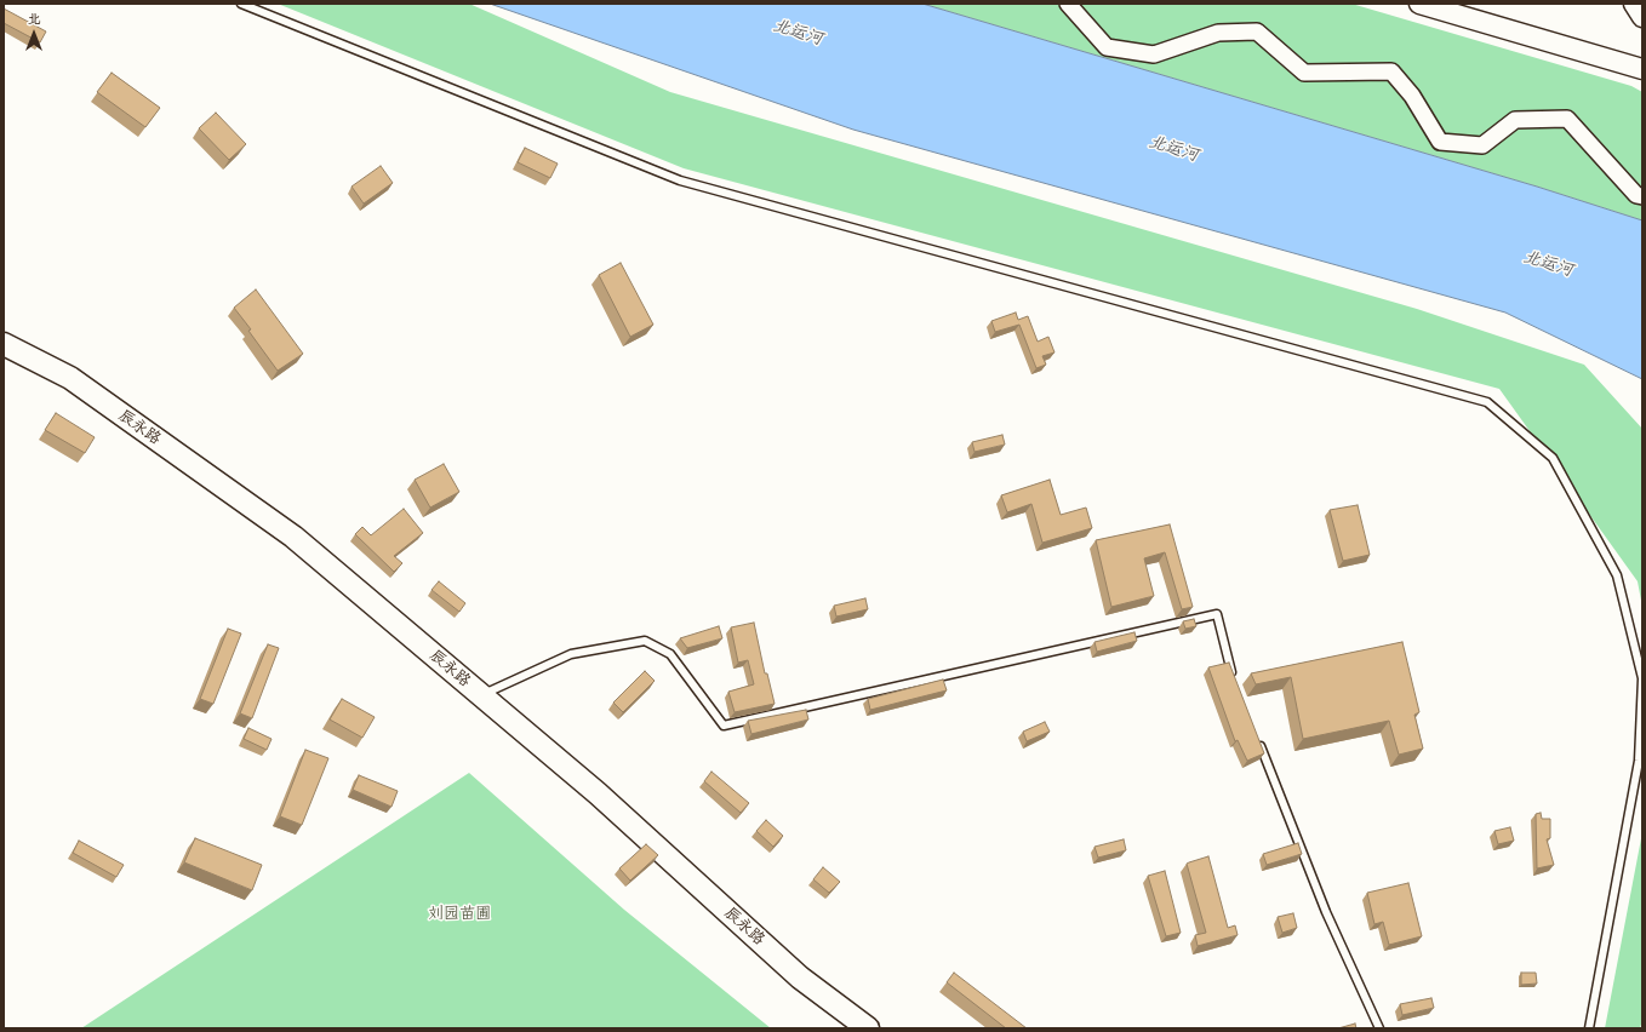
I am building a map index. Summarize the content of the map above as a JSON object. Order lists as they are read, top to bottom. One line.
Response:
{"streets":{"main road":["辰永路"]},"water":["北运河"],"parks":["刘园苗圃"],"north":"top"}
